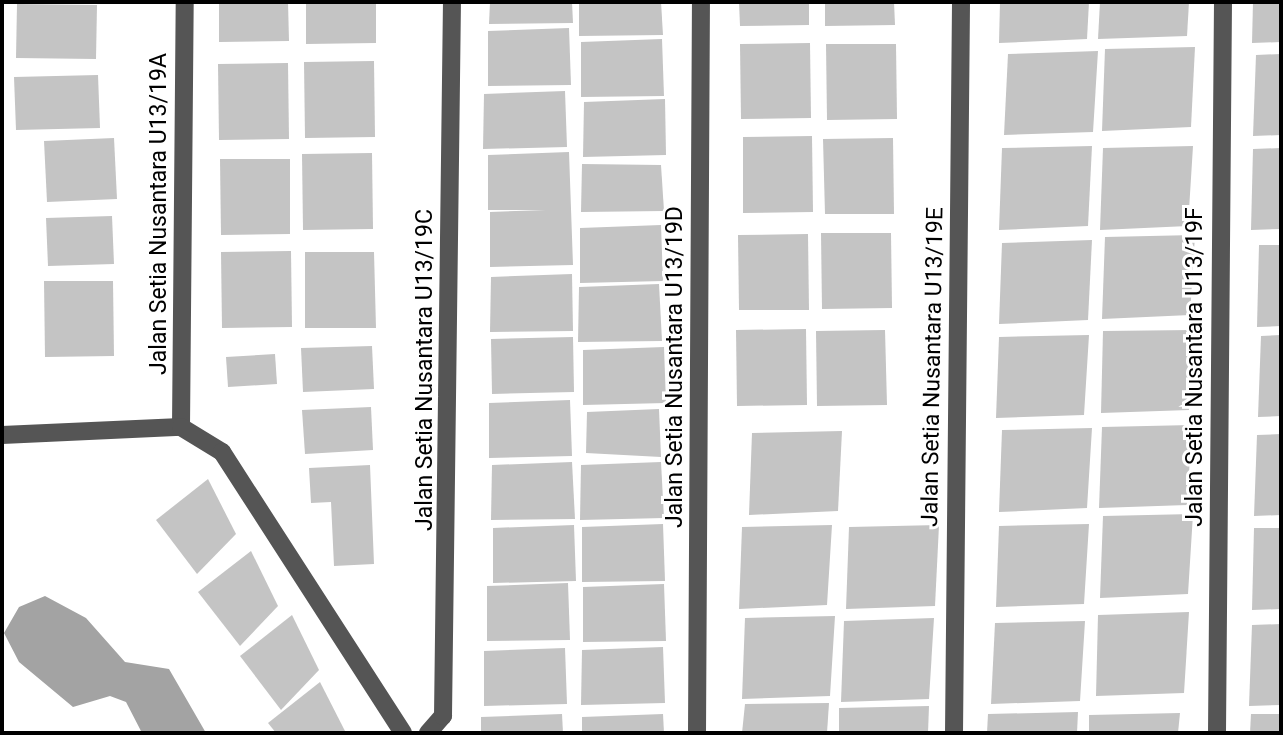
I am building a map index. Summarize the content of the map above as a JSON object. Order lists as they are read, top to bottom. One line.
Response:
{"streets":{"street":["Jalan Setia Nusantara U13/19A","Jalan Setia Nusantara U13/19D","Jalan Setia Nusantara U13/19E","Jalan Setia Nusantara U13/19F","Jalan Setia Nusantara U13/19C"]}}
